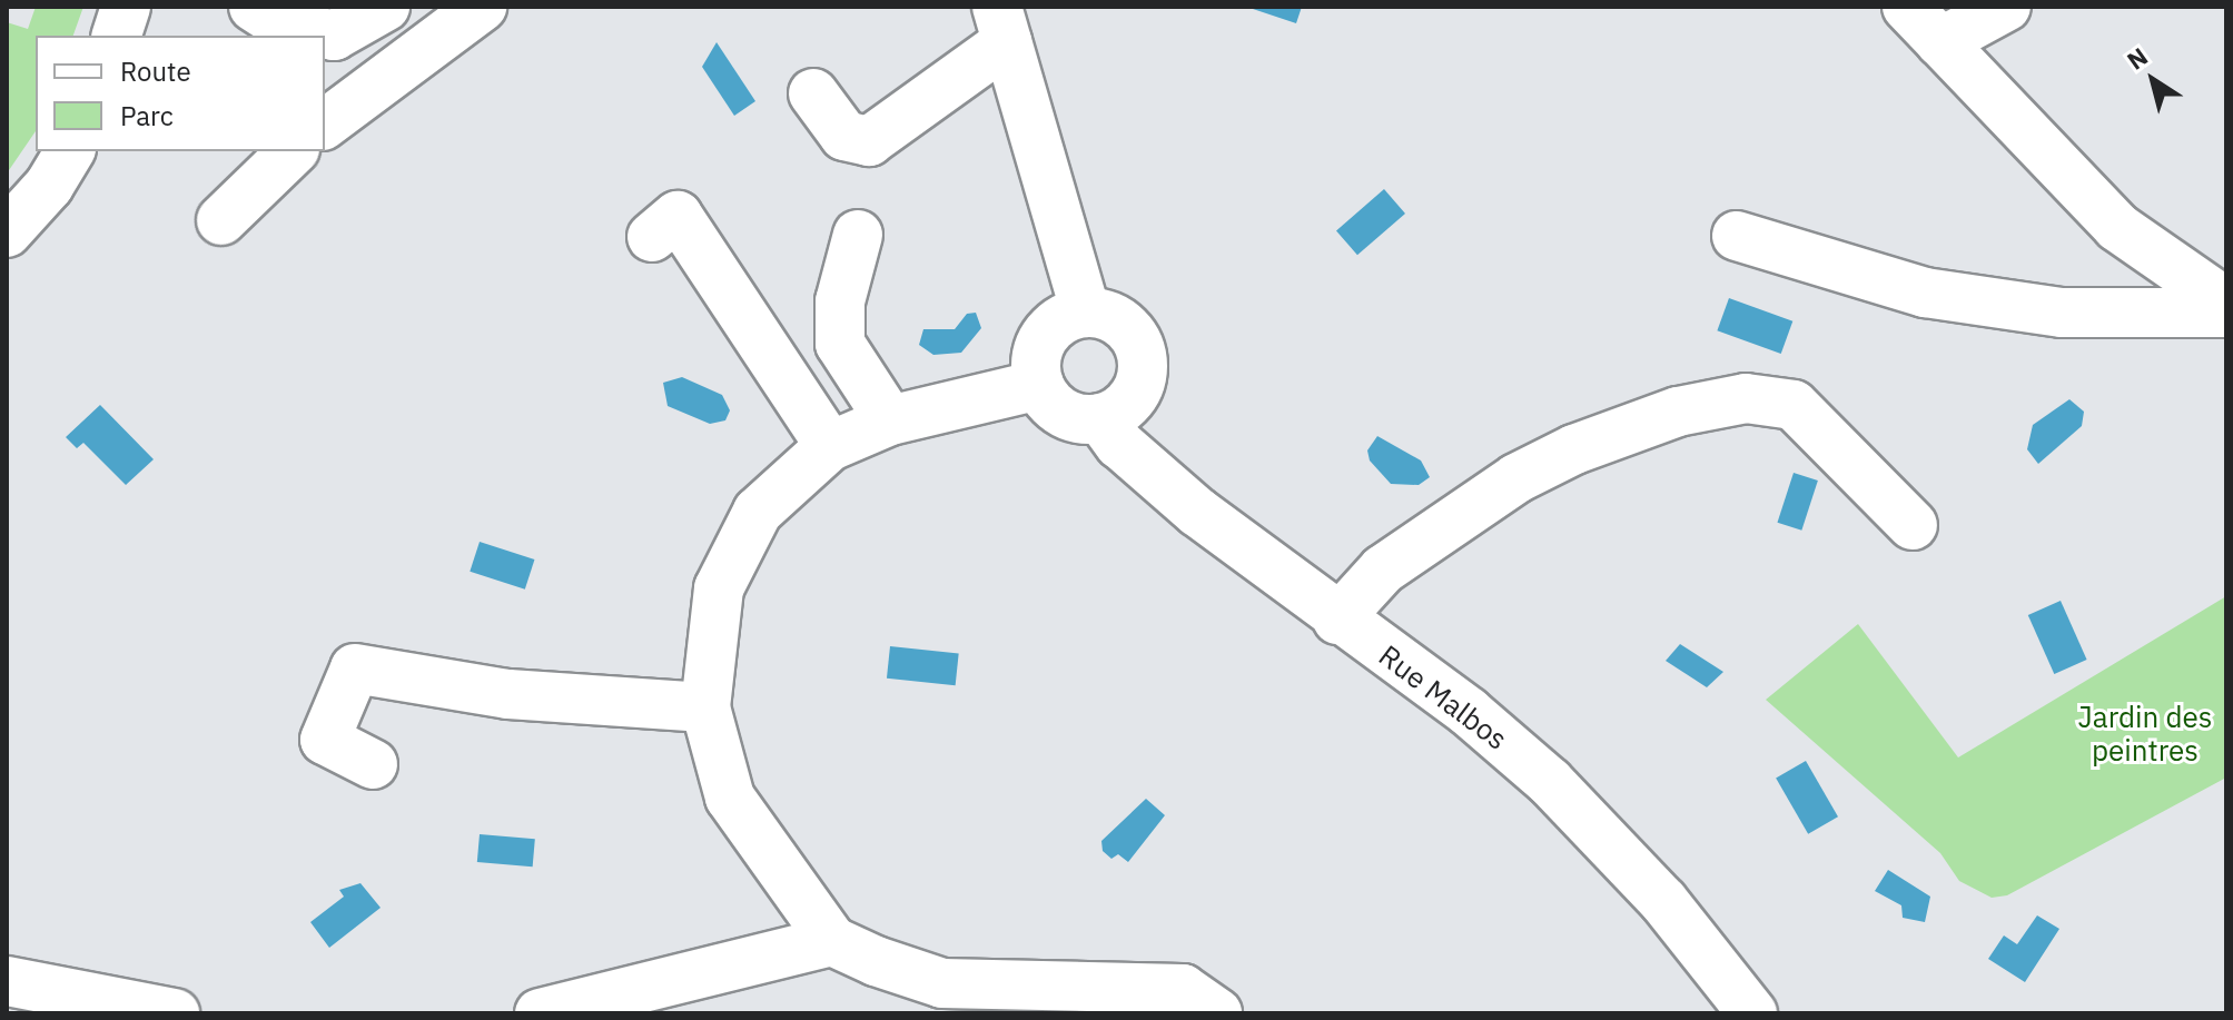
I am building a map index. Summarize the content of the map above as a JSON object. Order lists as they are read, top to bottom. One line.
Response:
{"streets":{"street":["Rue Malbos"]},"parks":["Jardin des peintres"],"legend":["Route","Parc"],"north":"top left"}
